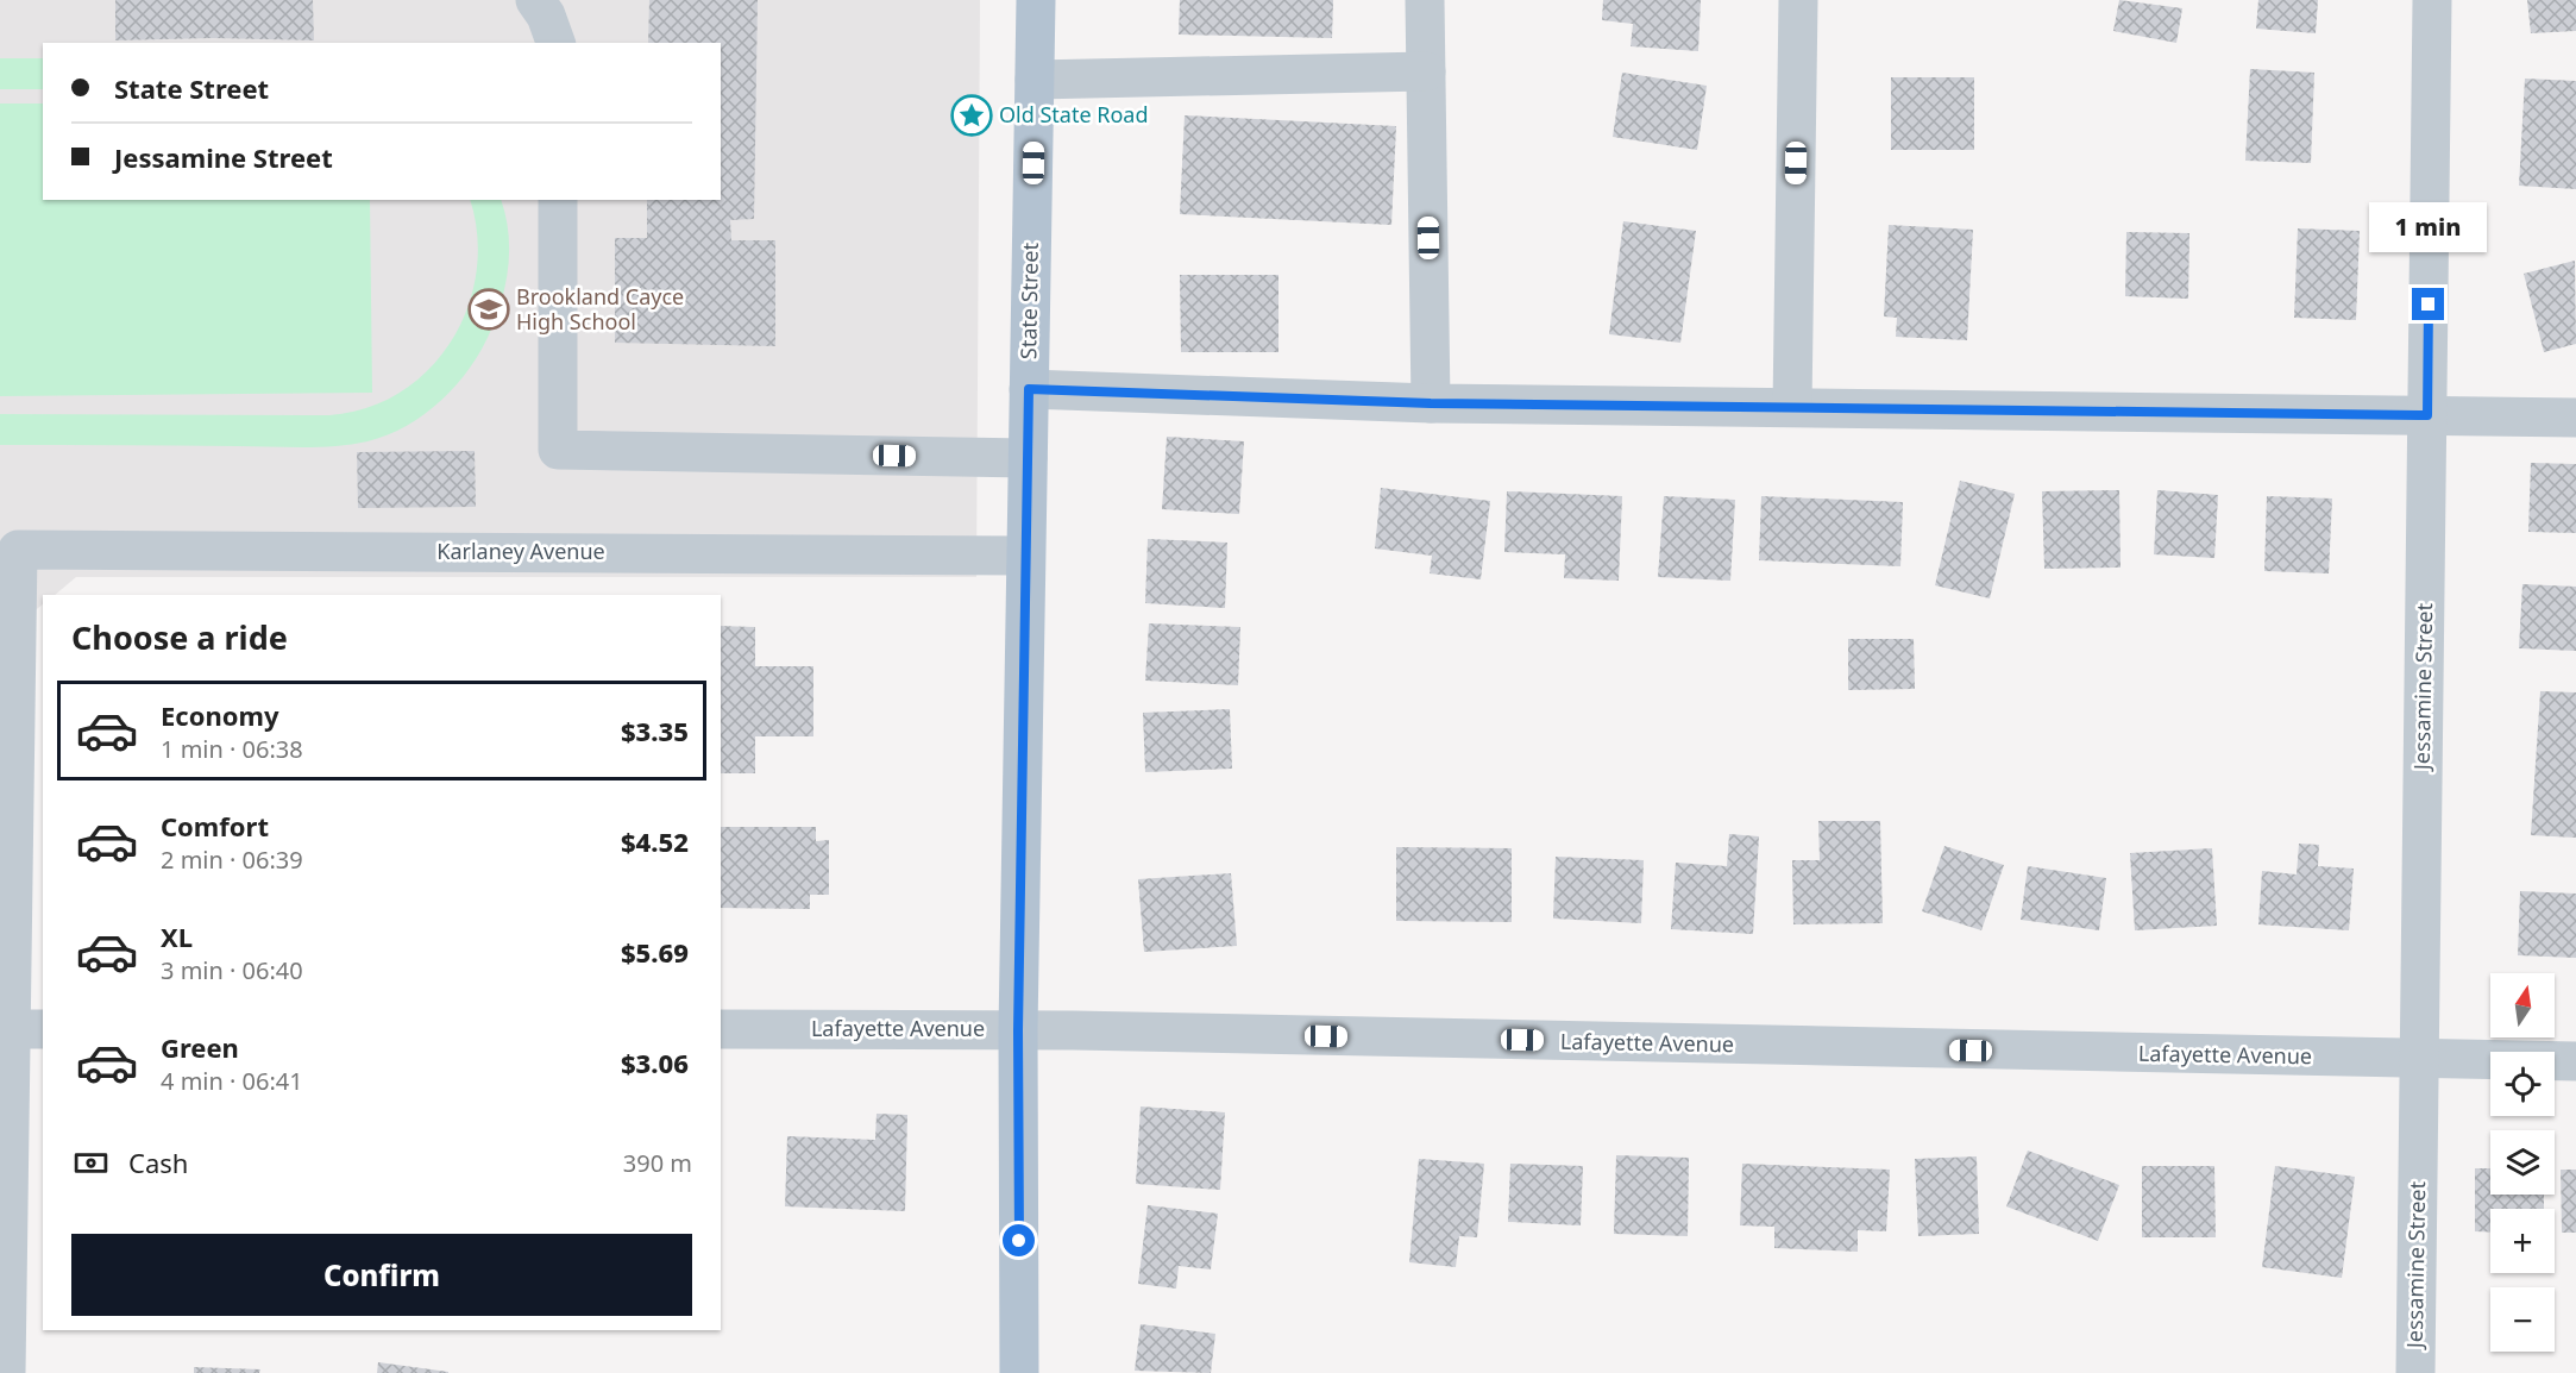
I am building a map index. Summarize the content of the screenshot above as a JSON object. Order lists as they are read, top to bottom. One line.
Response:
{"streets":{"main road":["State Street"],"street":["Karlaney Avenue","Jessamine Street","Lafayette Avenue"]},"crossings":[["State Street","Karlaney Avenue"],["State Street","Lafayette Avenue"],["Jessamine Street","Lafayette Avenue"]],"places":{"place":["Old State Road"],"school or university":["Brookland Cayce High School"]},"north":"top","page":{"banner":["State Street","Jessamine Street"],"bubble":"1 min","heading":"Choose a ride","list":[{"name":"Economy","note":"1 min · 06:38","value":"$3.35"},{"name":"Comfort","note":"2 min · 06:39","value":"$4.52"},{"name":"XL","note":"3 min · 06:40","value":"$5.69"},{"name":"Green","note":"4 min · 06:41","value":"$3.06"}],"map_buttons":["+","−"],"pay":["Cash","390 m"],"buttons":"Confirm"}}
